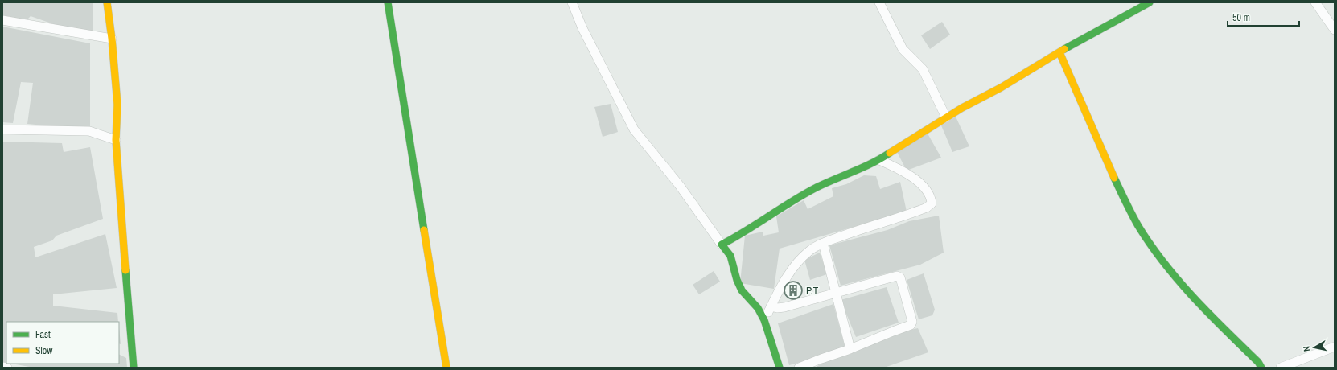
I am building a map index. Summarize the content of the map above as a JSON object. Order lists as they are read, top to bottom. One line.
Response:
{"places":{"building":["P.T"]},"legend":["Fast","Slow"],"scale_bar":"50 m","north":"left"}
